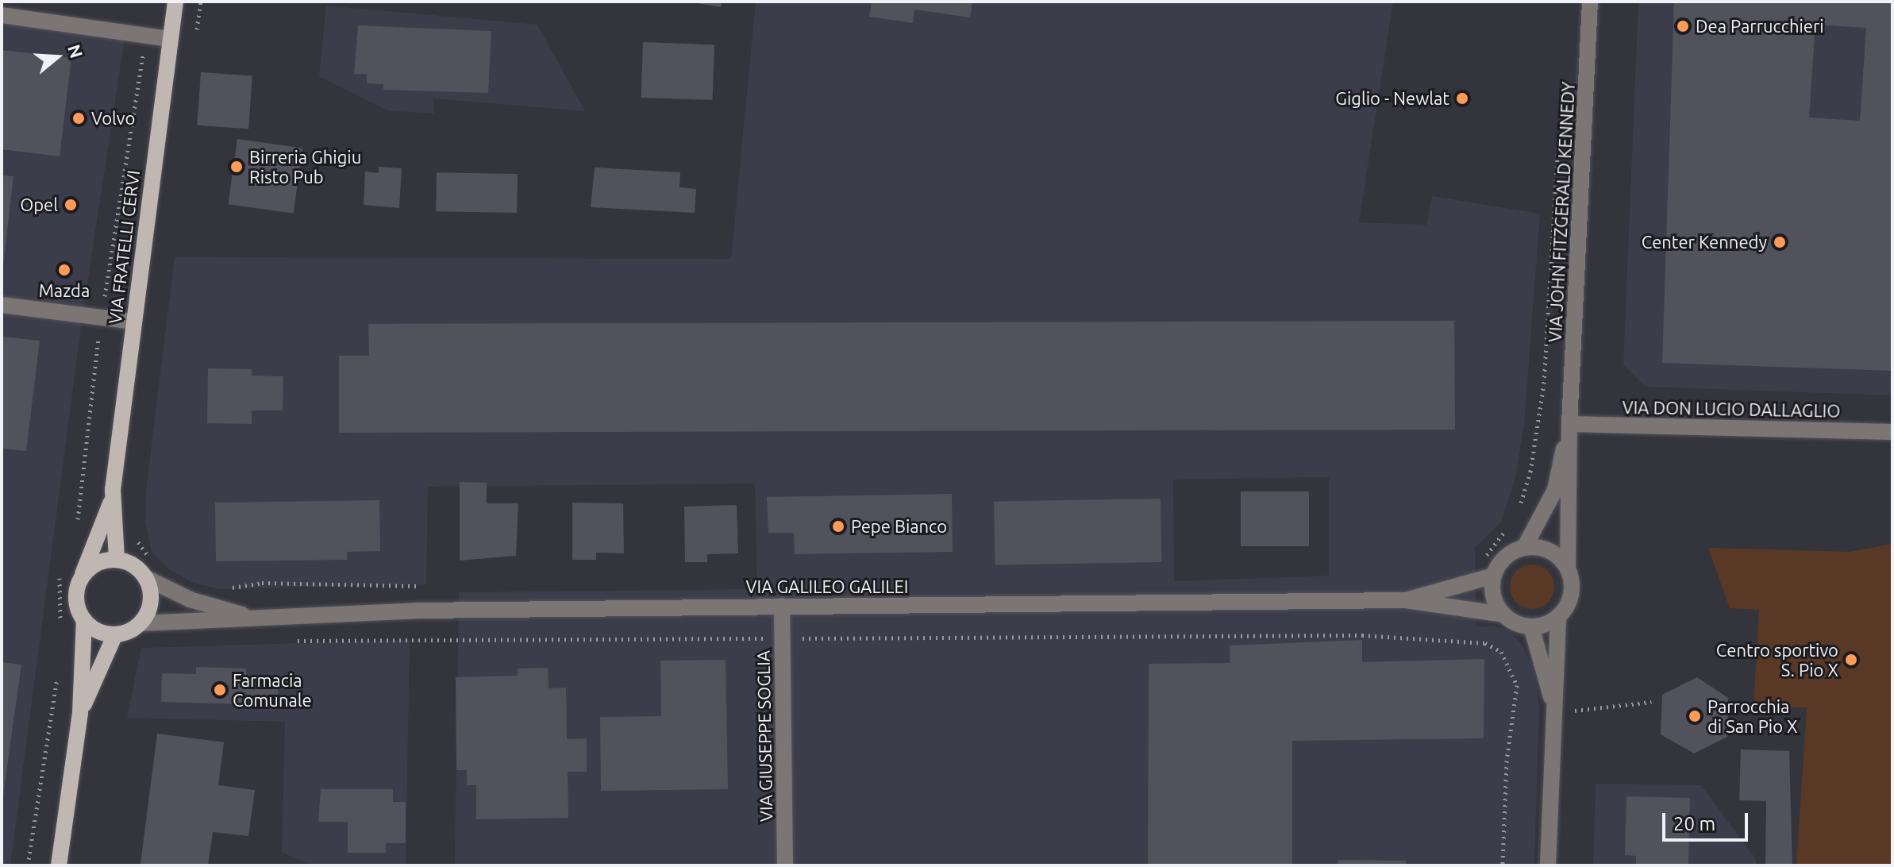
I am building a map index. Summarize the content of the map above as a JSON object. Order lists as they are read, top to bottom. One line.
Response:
{"streets":{"main road":["VIA FRATELLI CERVI"],"street":["VIA JOHN FITZGERALD KENNEDY","VIA DON LUCIO DALLAGLIO","VIA GALILEO GALILEI","VIA GIUSEPPE SOGLIA"]},"crossings":[["VIA JOHN FITZGERALD KENNEDY","VIA DON LUCIO DALLAGLIO"],["VIA JOHN FITZGERALD KENNEDY","VIA GALILEO GALILEI"],["VIA FRATELLI CERVI","VIA GALILEO GALILEI"],["VIA GALILEO GALILEI","VIA GIUSEPPE SOGLIA"]],"places":["Dea Parrucchieri","Giglio - Newlat","Volvo","Birreria Ghigiu Risto Pub","Opel","Center Kennedy","Mazda","Pepe Bianco","Centro sportivo S. Pio X","Farmacia Comunale","Parrocchia di San Pio X"],"scale_bar":"20 m","north":"right"}
